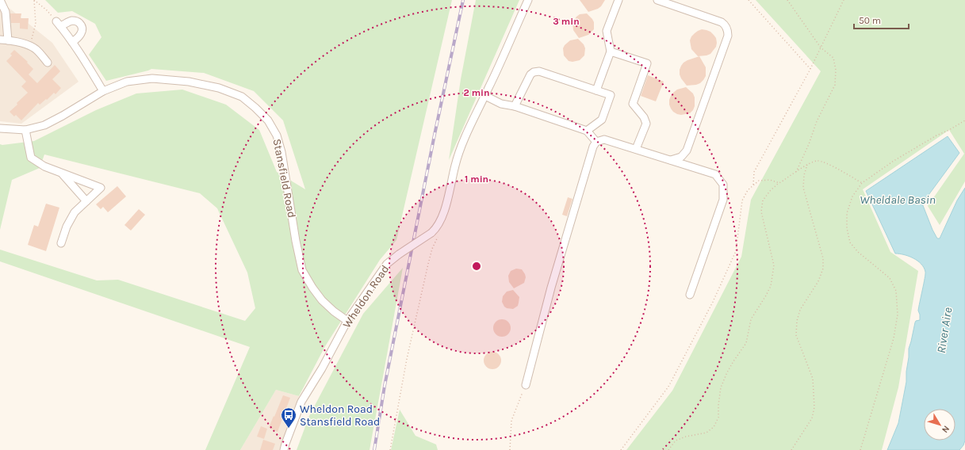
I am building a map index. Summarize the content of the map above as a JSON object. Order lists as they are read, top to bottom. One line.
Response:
{"streets":{"street":["Stansfield Road","Wheldon Road"]},"crossings":[["Stansfield Road","Wheldon Road"]],"water":["Wheldale Basin","River Aire"],"places":{"bus stop":["Wheldon Road Stansfield Road"]},"scale_bar":"50 m","north":"bottom right","rings":["3 min","2 min","1 min"]}
